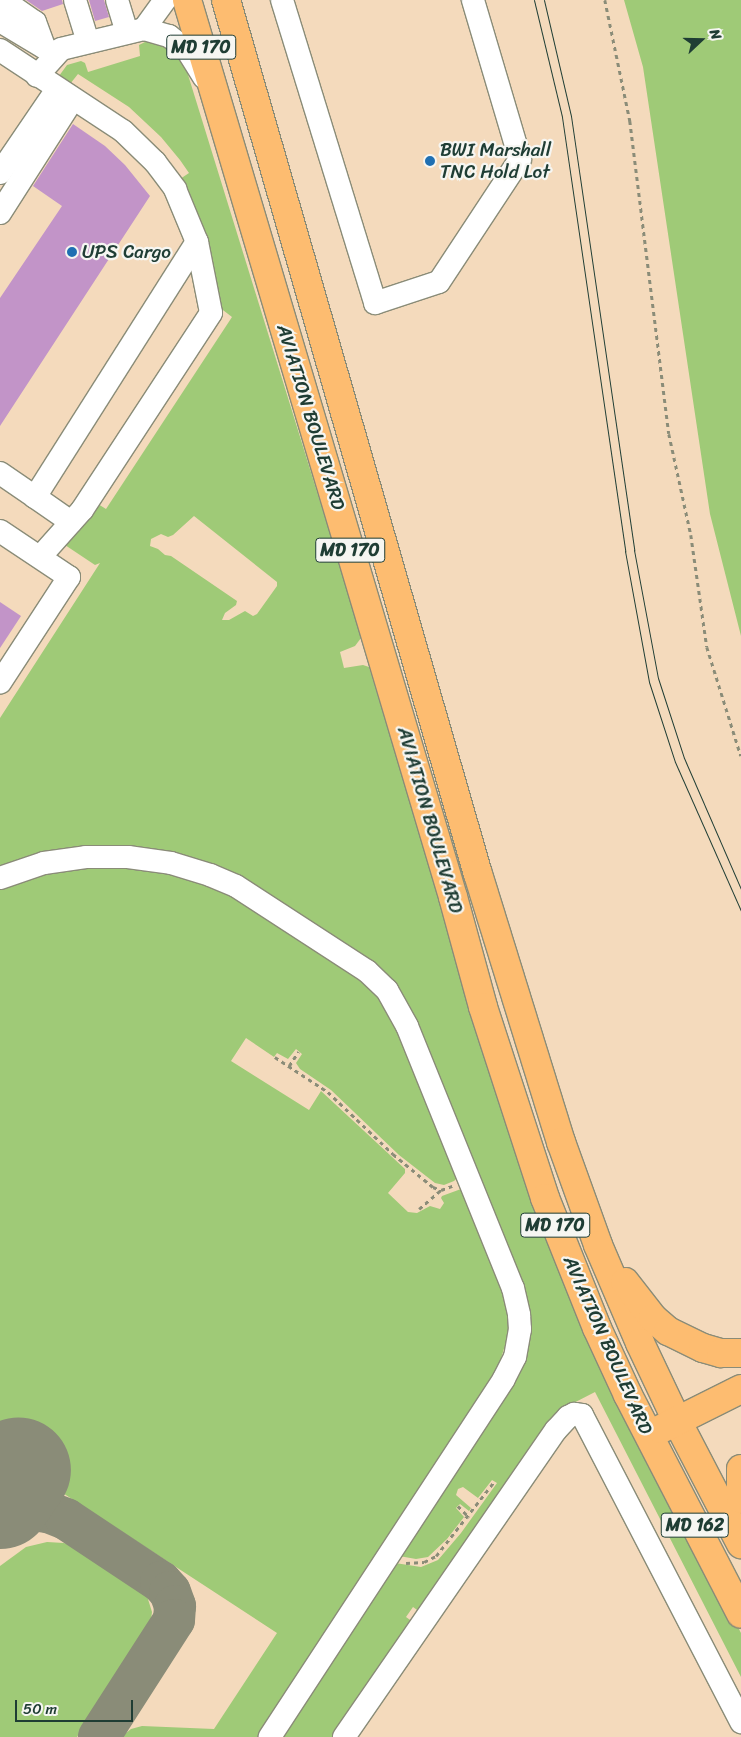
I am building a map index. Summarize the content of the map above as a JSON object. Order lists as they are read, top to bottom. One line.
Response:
{"streets":{"main road":["MD 170","AVIATION BOULEVARD","MD 162"]},"crossings":[["MD 170","AVIATION BOULEVARD"]],"places":["BWI Marshall TNC Hold Lot","UPS Cargo"],"scale_bar":"50 m","north":"right"}
